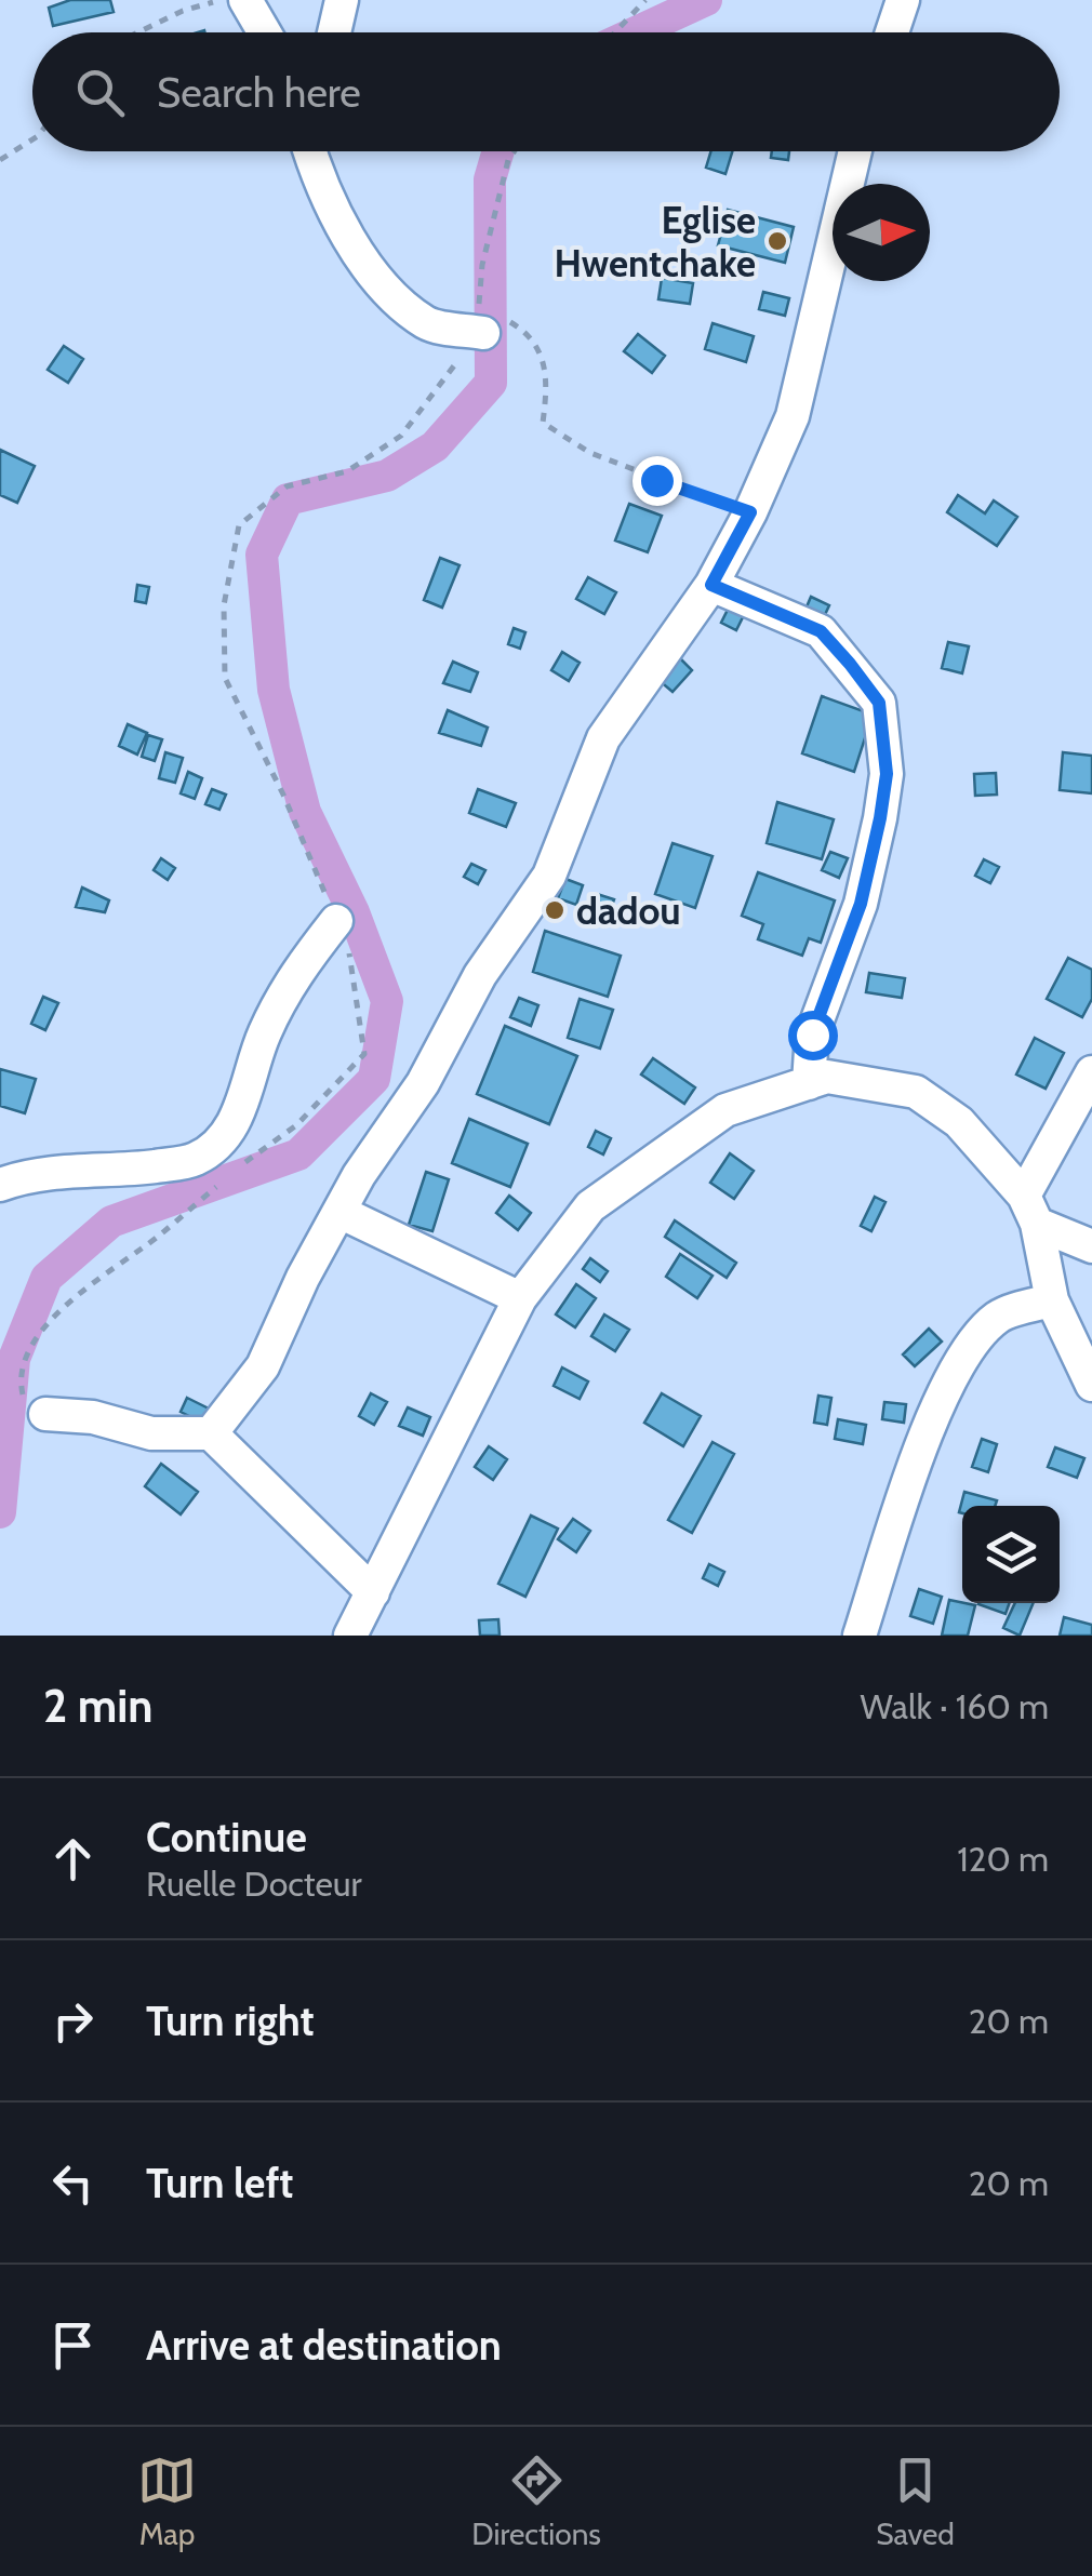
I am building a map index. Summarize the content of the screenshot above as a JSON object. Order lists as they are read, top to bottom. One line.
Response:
{"places":["Eglise Hwentchake","dadou"],"north":"right","page":{"search":"Search here","heading":["2 min","Walk · 160 m"],"list":[["Continue","Ruelle Docteur","120 m"],["Turn right","20 m"],["Turn left","20 m"],"Arrive at destination"],"nav":["Map","Directions","Saved"]}}
